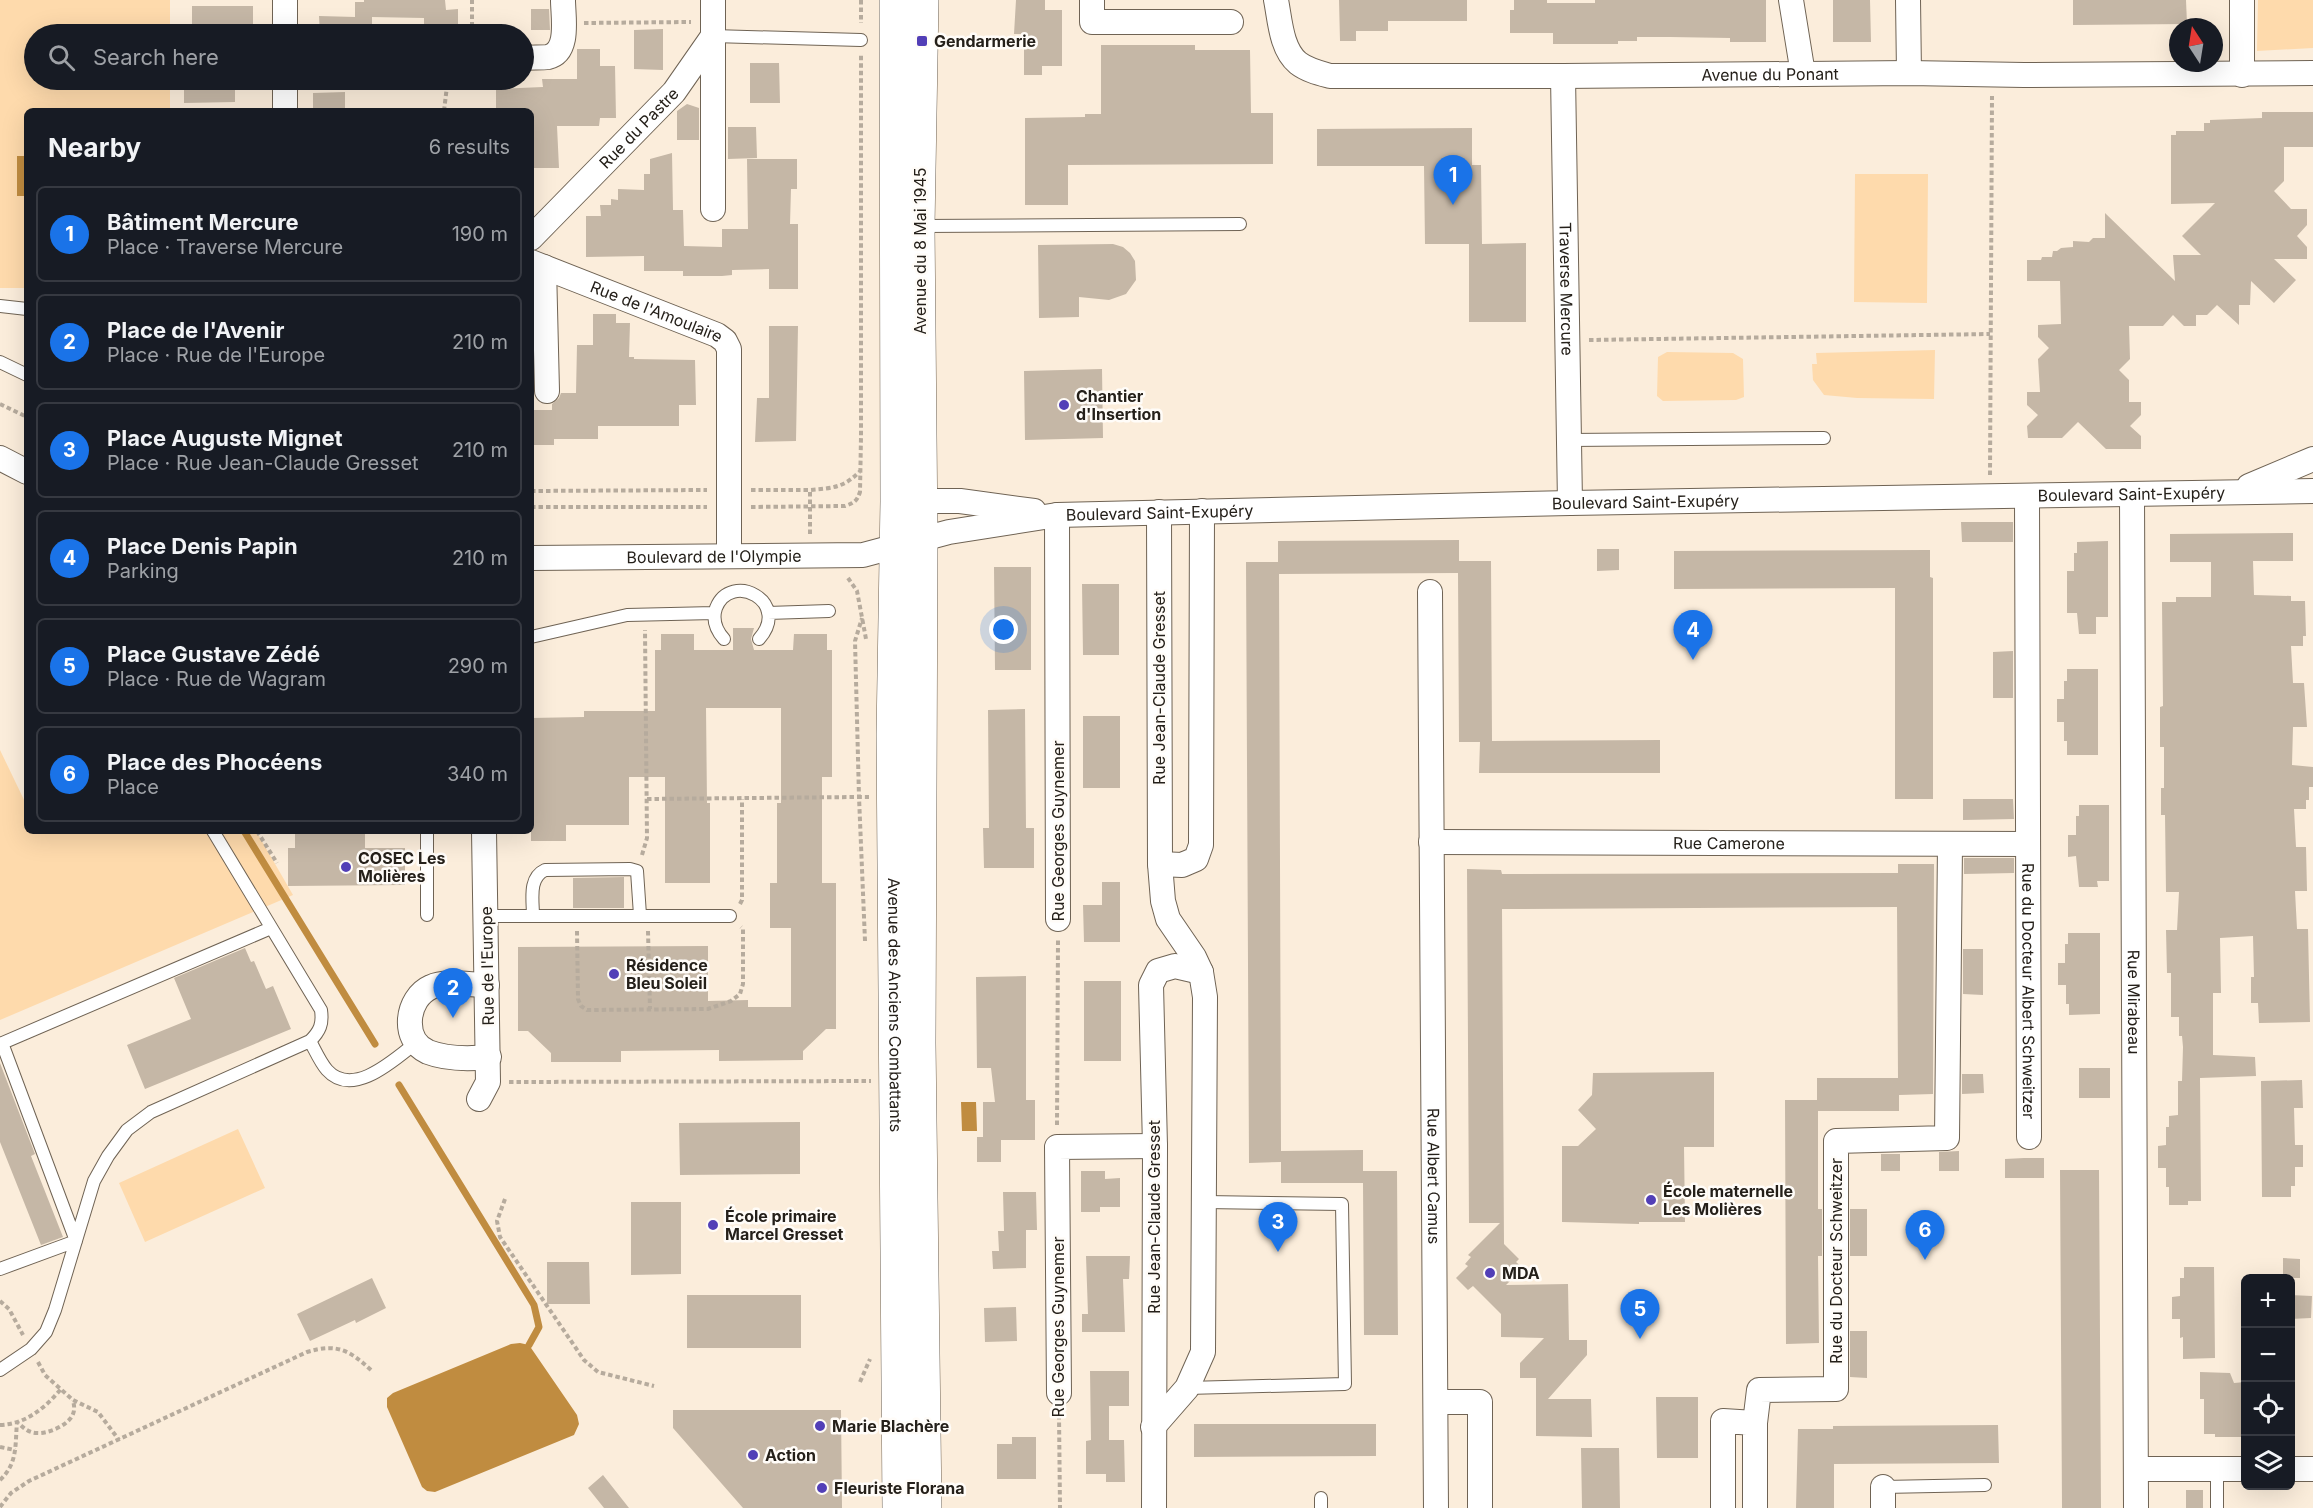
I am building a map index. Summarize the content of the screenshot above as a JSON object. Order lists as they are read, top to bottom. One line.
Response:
{"streets":{"main road":["Avenue du 8 Mai 1945","Avenue des Anciens Combattants"],"street":["Avenue du Ponant","Rue du Pastre","Traverse Mercure","Rue de l'Amoulaire","Boulevard Saint-Exupéry","Boulevard de l'Olympie","Rue Jean-Claude Gresset","Rue Georges Guynemer","Rue Camerone","Rue de l'Europe","Rue du Docteur Albert Schweitzer","Rue Mirabeau","Rue Albert Camus","Rue du Docteur Schweitzer"]},"crossings":[["Avenue du Ponant","Traverse Mercure"],["Avenue du 8 Mai 1945","Boulevard Saint-Exupéry"],["Avenue du 8 Mai 1945","Avenue des Anciens Combattants"],["Traverse Mercure","Boulevard Saint-Exupéry"],["Boulevard Saint-Exupéry","Boulevard de l'Olympie"],["Boulevard Saint-Exupéry","Rue Jean-Claude Gresset"],["Boulevard Saint-Exupéry","Rue Georges Guynemer"],["Boulevard Saint-Exupéry","Rue du Docteur Albert Schweitzer"],["Boulevard Saint-Exupéry","Rue Mirabeau"],["Boulevard Saint-Exupéry","Avenue des Anciens Combattants"],["Boulevard de l'Olympie","Avenue des Anciens Combattants"],["Rue Camerone","Rue du Docteur Albert Schweitzer"],["Rue Camerone","Rue Albert Camus"],["Rue Camerone","Rue du Docteur Schweitzer"]],"places":{"transit":["Gendarmerie"],"other":["Chantier d'Insertion","COSEC Les Molières","Résidence Bleu Soleil","École maternelle Les Molières","École primaire Marcel Gresset","MDA","Marie Blachère","Action","Fleuriste Florana"]},"north":"top","page":{"search":"Search here","heading":["Nearby","6 results"],"pins":["1","4","2","3","6","5"],"list":[{"mark":"1","name":"Bâtiment Mercure","note":"Place · Traverse Mercure","value":"190 m"},{"mark":"2","name":"Place de l'Avenir","note":"Place · Rue de l'Europe","value":"210 m"},{"mark":"3","name":"Place Auguste Mignet","note":"Place · Rue Jean-Claude Gresset","value":"210 m"},{"mark":"4","name":"Place Denis Papin","note":"Parking","value":"210 m"},{"mark":"5","name":"Place Gustave Zédé","note":"Place · Rue de Wagram","value":"290 m"},{"mark":"6","name":"Place des Phocéens","note":"Place","value":"340 m"}],"map_buttons":["+","−"]}}
